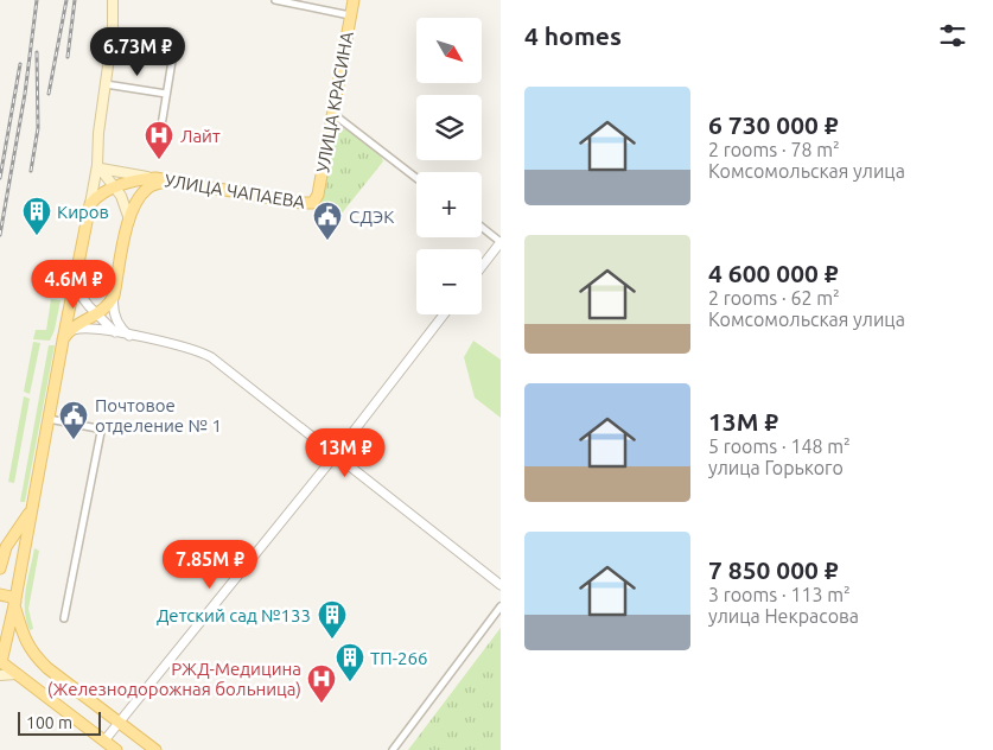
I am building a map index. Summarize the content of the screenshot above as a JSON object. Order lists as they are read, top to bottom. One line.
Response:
{"streets":{"main road":["УЛИЦА КРАСИНА","УЛИЦА ЧАПАЕВА"]},"crossings":[["УЛИЦА КРАСИНА","УЛИЦА ЧАПАЕВА"]],"places":{"hospital":["Лайт","РЖД-Медицина (Железнодорожная больница)"],"building":["Киров","Детский сад №133","ТП-266"],"public building":["СДЭК","Почтовое отделение № 1"]},"scale_bar":"100 m","north":"bottom right","page":{"heading":"4 homes","map_buttons":["+","−"],"price":["6.73M ₽","4.6M ₽","13M ₽","7.85M ₽"],"list":[{"name":"6 730 000 ₽","note":"2 rooms · 78 m² · Комсомольская улица"},{"name":"4 600 000 ₽","note":"2 rooms · 62 m² · Комсомольская улица"},{"name":"13M ₽","note":"5 rooms · 148 m² · улица Горького"},{"name":"7 850 000 ₽","note":"3 rooms · 113 m² · улица Некрасова"}],"scale":"100 m"}}
